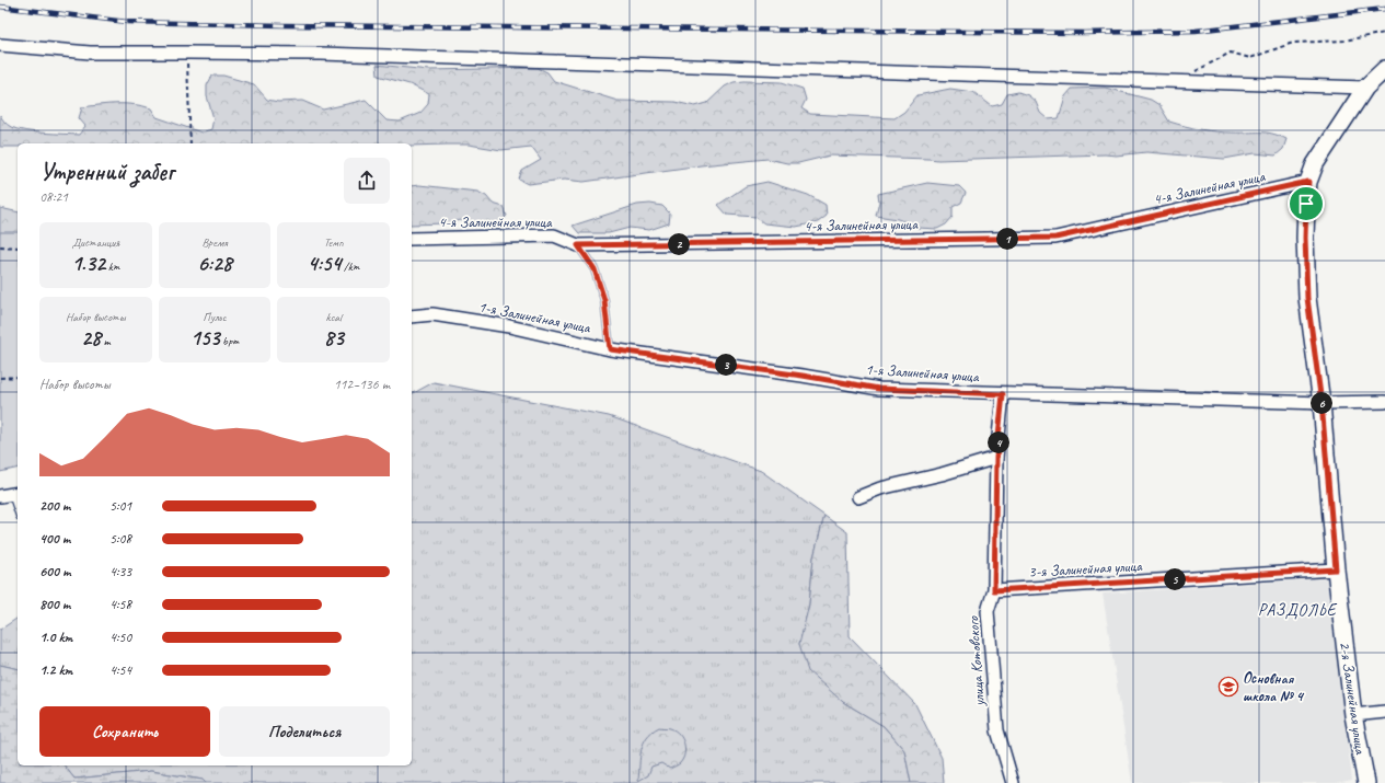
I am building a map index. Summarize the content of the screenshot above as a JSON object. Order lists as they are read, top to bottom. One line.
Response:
{"streets":{"street":["4-я Залинейная улица","1-я Залинейная улица","3-я Залинейная улица","улица Котовского","2-я Залинейная улица"]},"crossings":[["4-я Залинейная улица","2-я Залинейная улица"],["1-я Залинейная улица","улица Котовского"],["1-я Залинейная улица","2-я Залинейная улица"],["3-я Залинейная улица","улица Котовского"],["3-я Залинейная улица","2-я Залинейная улица"]],"districts":["РАЗДОЛЬЕ"],"places":{"school or university":["Основная школа № 4"]},"page":{"heading":["Утренний забег","08:21"],"stats":[["Дистанция","1.32 km"],["Время","6:28"],["Темп","4:54 /km"],["Набор высоты","28 m"],["Пульс","153 bpm"],["kcal","83"]],"pins":["1","2","3","6","4","5"],"chart":["Набор высоты","112–136 m"],"list":[{"name":"200 m","note":"5:01"},{"name":"400 m","note":"5:08"},{"name":"600 m","note":"4:33"},{"name":"800 m","note":"4:58"},{"name":"1.0 km","note":"4:50"},{"name":"1.2 km","note":"4:54"}],"buttons":["Сохранить","Поделиться"]}}
